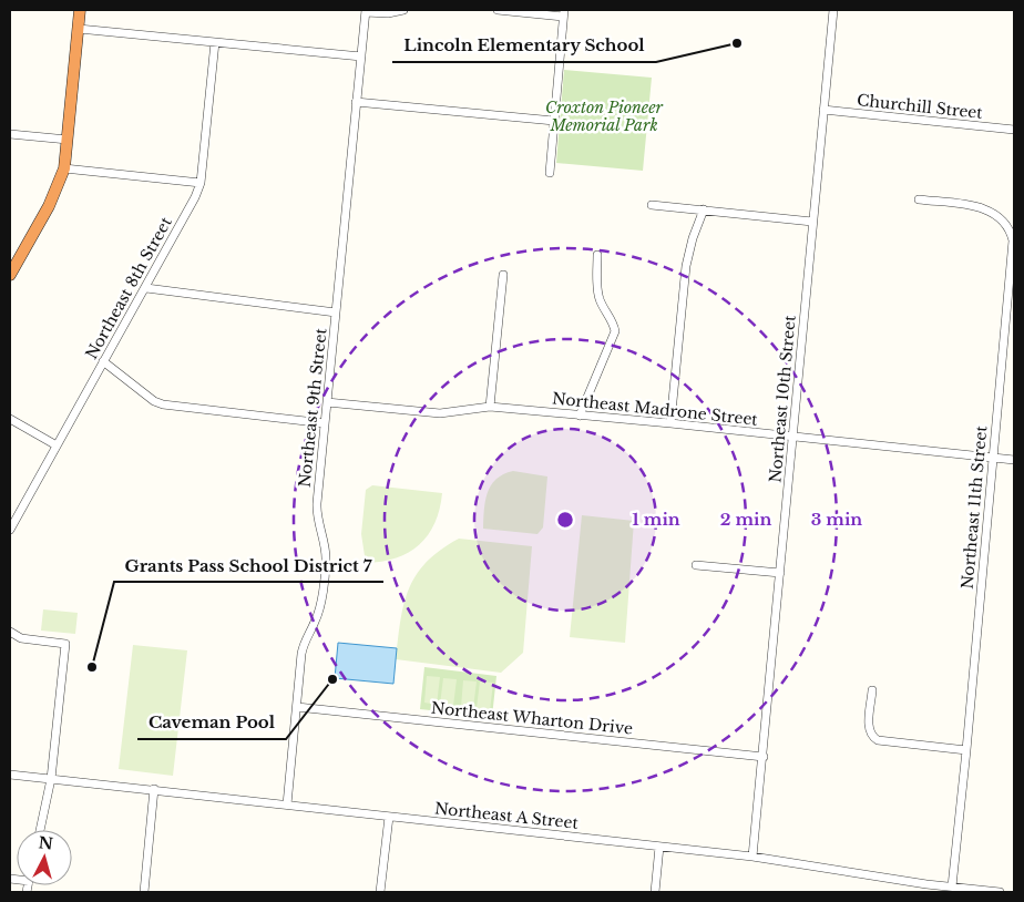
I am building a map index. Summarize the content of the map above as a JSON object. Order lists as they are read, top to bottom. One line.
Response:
{"streets":{"street":["Churchill Street","Northeast 8th Street","Northeast 10th Street","Northeast 9th Street","Northeast Madrone Street","Northeast 11th Street","Northeast Wharton Drive","Northeast A Street"]},"crossings":[["Churchill Street","Northeast 10th Street"],["Northeast 10th Street","Northeast Madrone Street"],["Northeast 10th Street","Northeast Wharton Drive"],["Northeast 10th Street","Northeast A Street"],["Northeast 9th Street","Northeast Madrone Street"],["Northeast 9th Street","Northeast Wharton Drive"],["Northeast 9th Street","Northeast A Street"],["Northeast Madrone Street","Northeast 11th Street"],["Northeast 11th Street","Northeast A Street"]],"parks":["Croxton Pioneer Memorial Park"],"places":["Lincoln Elementary School","Grants Pass School District 7","Caveman Pool"],"north":"top","rings":["1 min","2 min","3 min"]}
